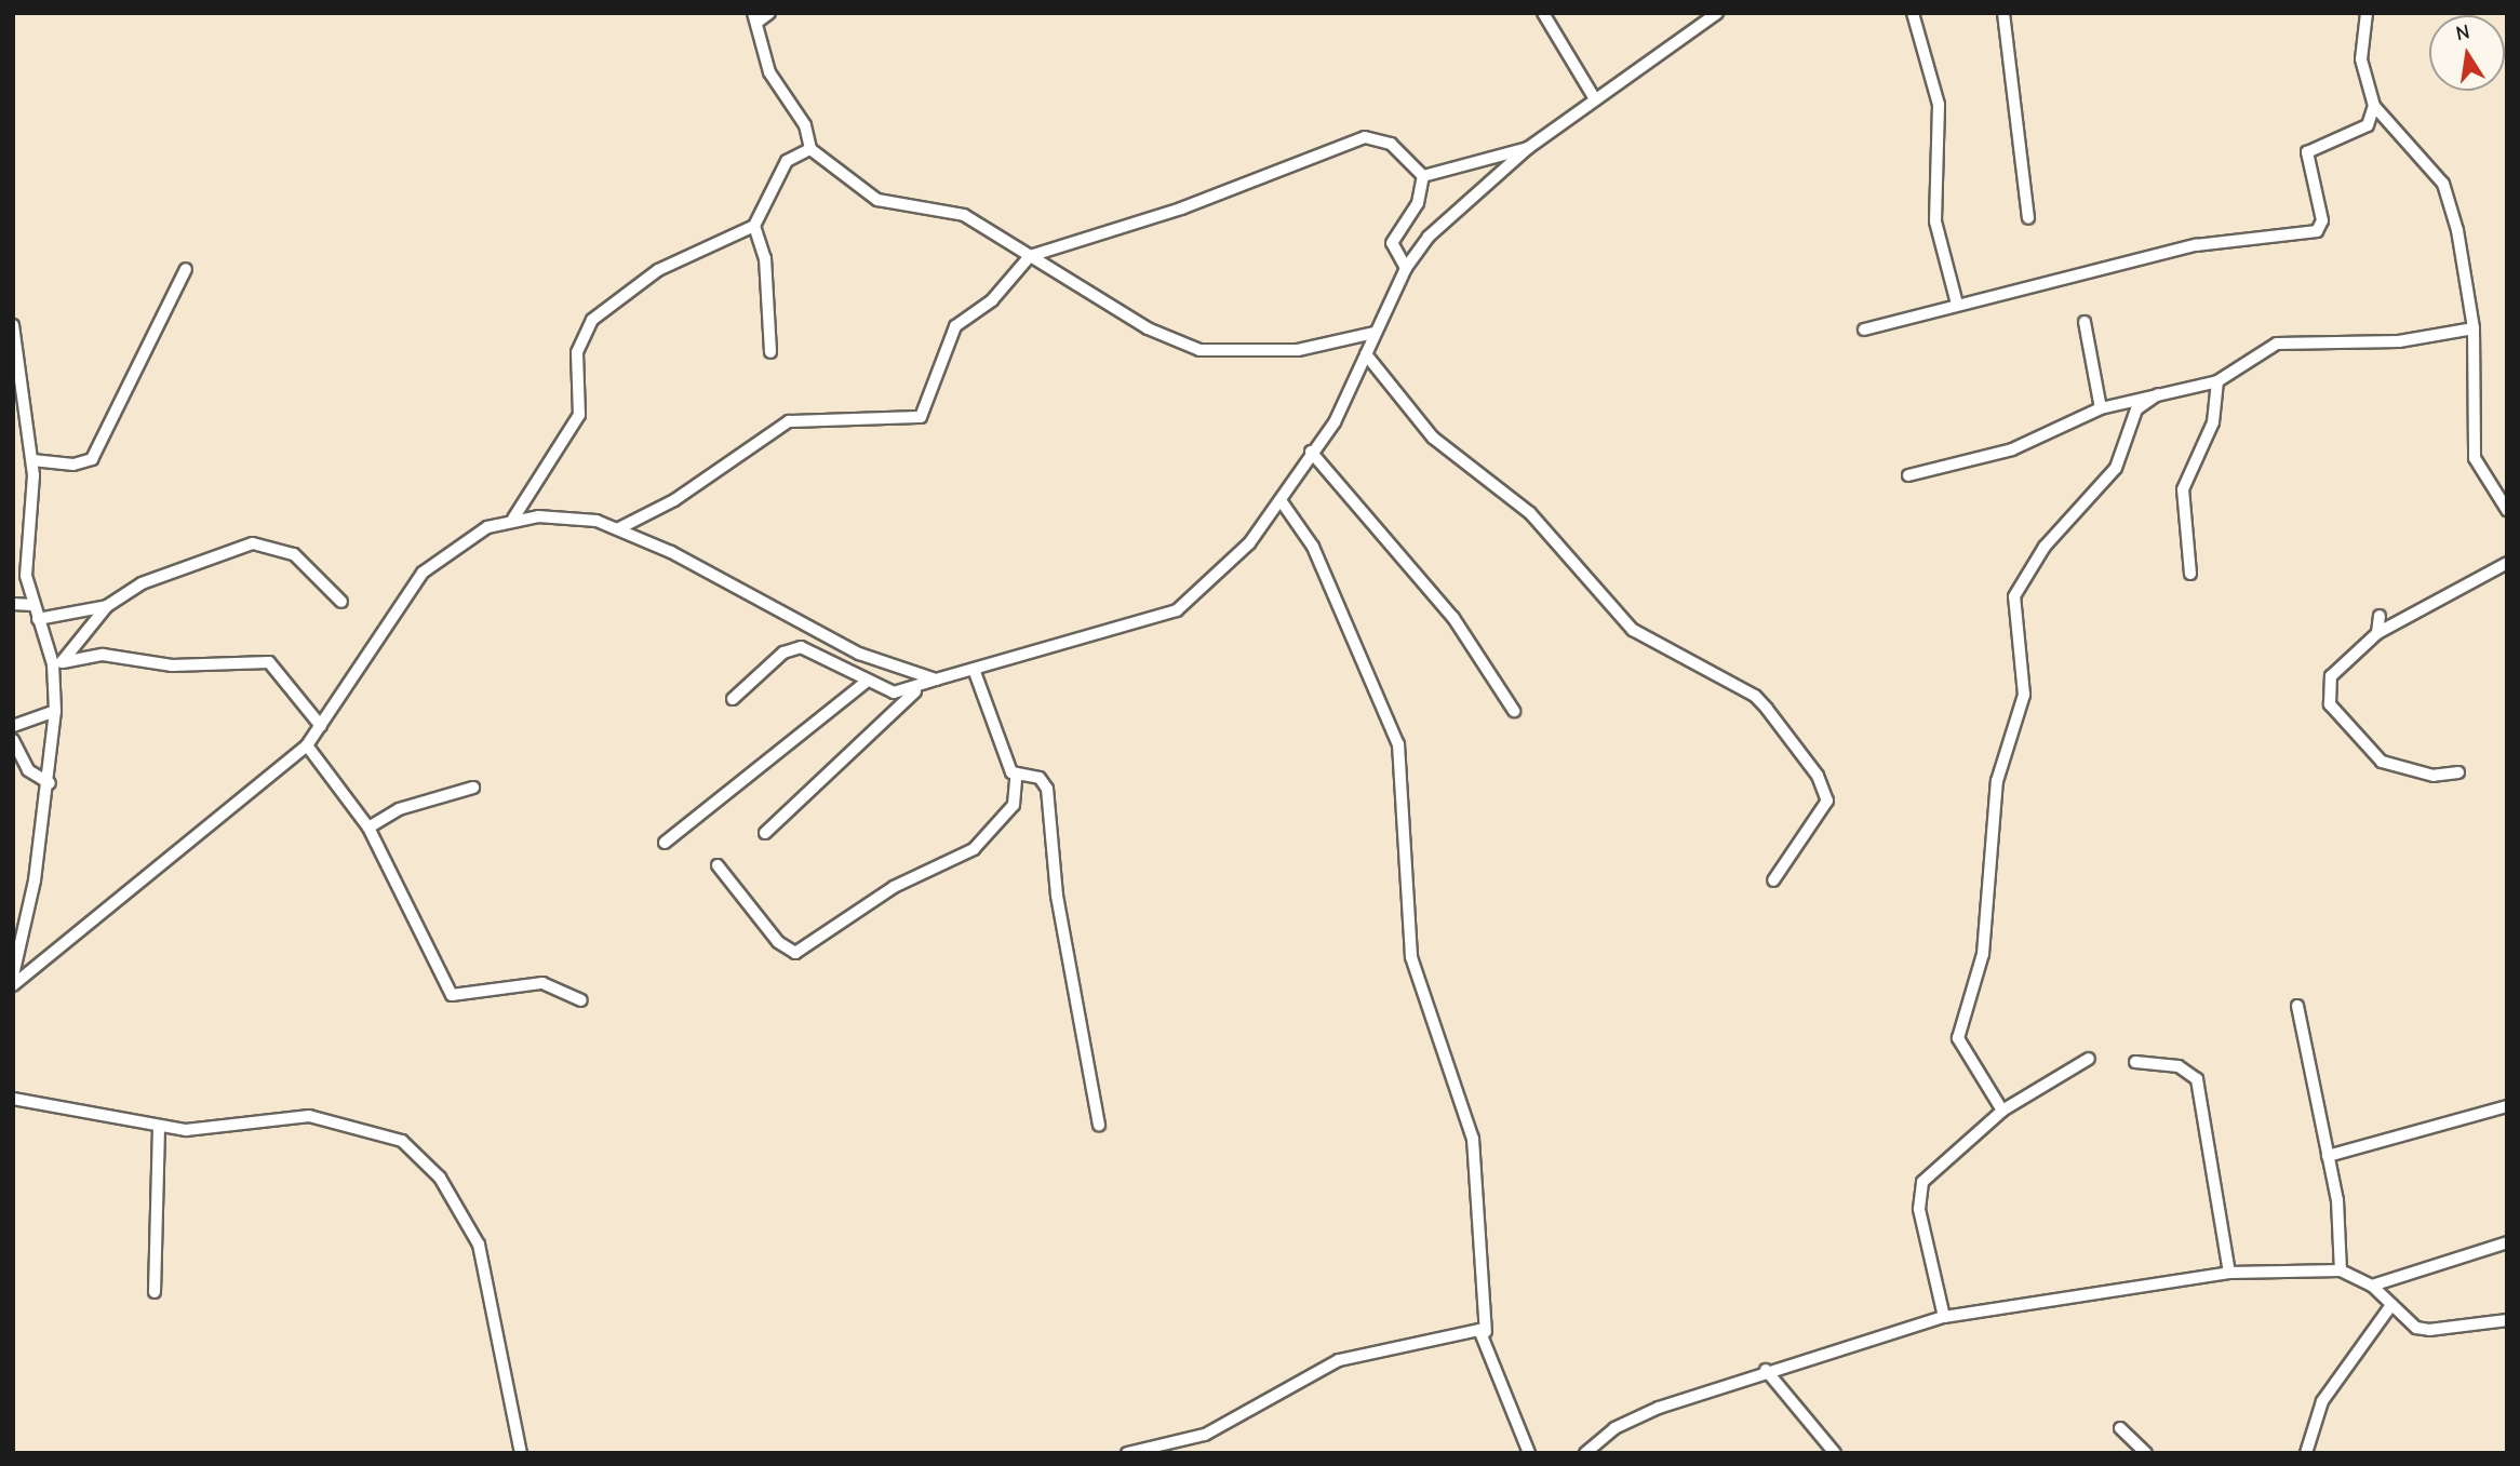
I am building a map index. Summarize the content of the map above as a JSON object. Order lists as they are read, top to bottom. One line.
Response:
{"north":"top"}
